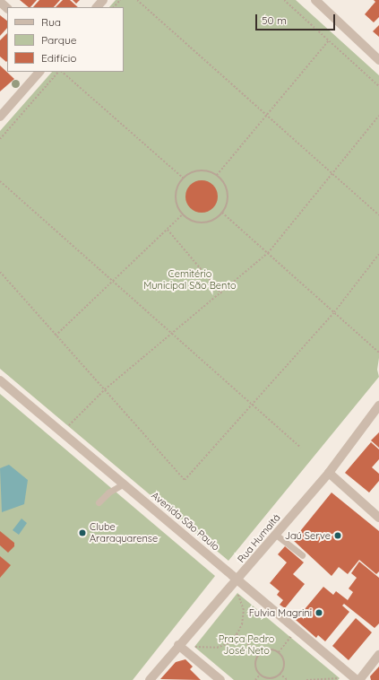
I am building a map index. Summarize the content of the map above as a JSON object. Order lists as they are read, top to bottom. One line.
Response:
{"streets":{"street":["Avenida São Paulo","Rua Humaitá"]},"crossings":[["Avenida São Paulo","Rua Humaitá"]],"parks":["Cemitério Municipal São Bento","Praça Pedro José Neto"],"places":["Clube Araraquarense","Jaú Serve","Fulvia Magrini"],"legend":["Rua","Parque","Edifício"],"scale_bar":"50 m"}
